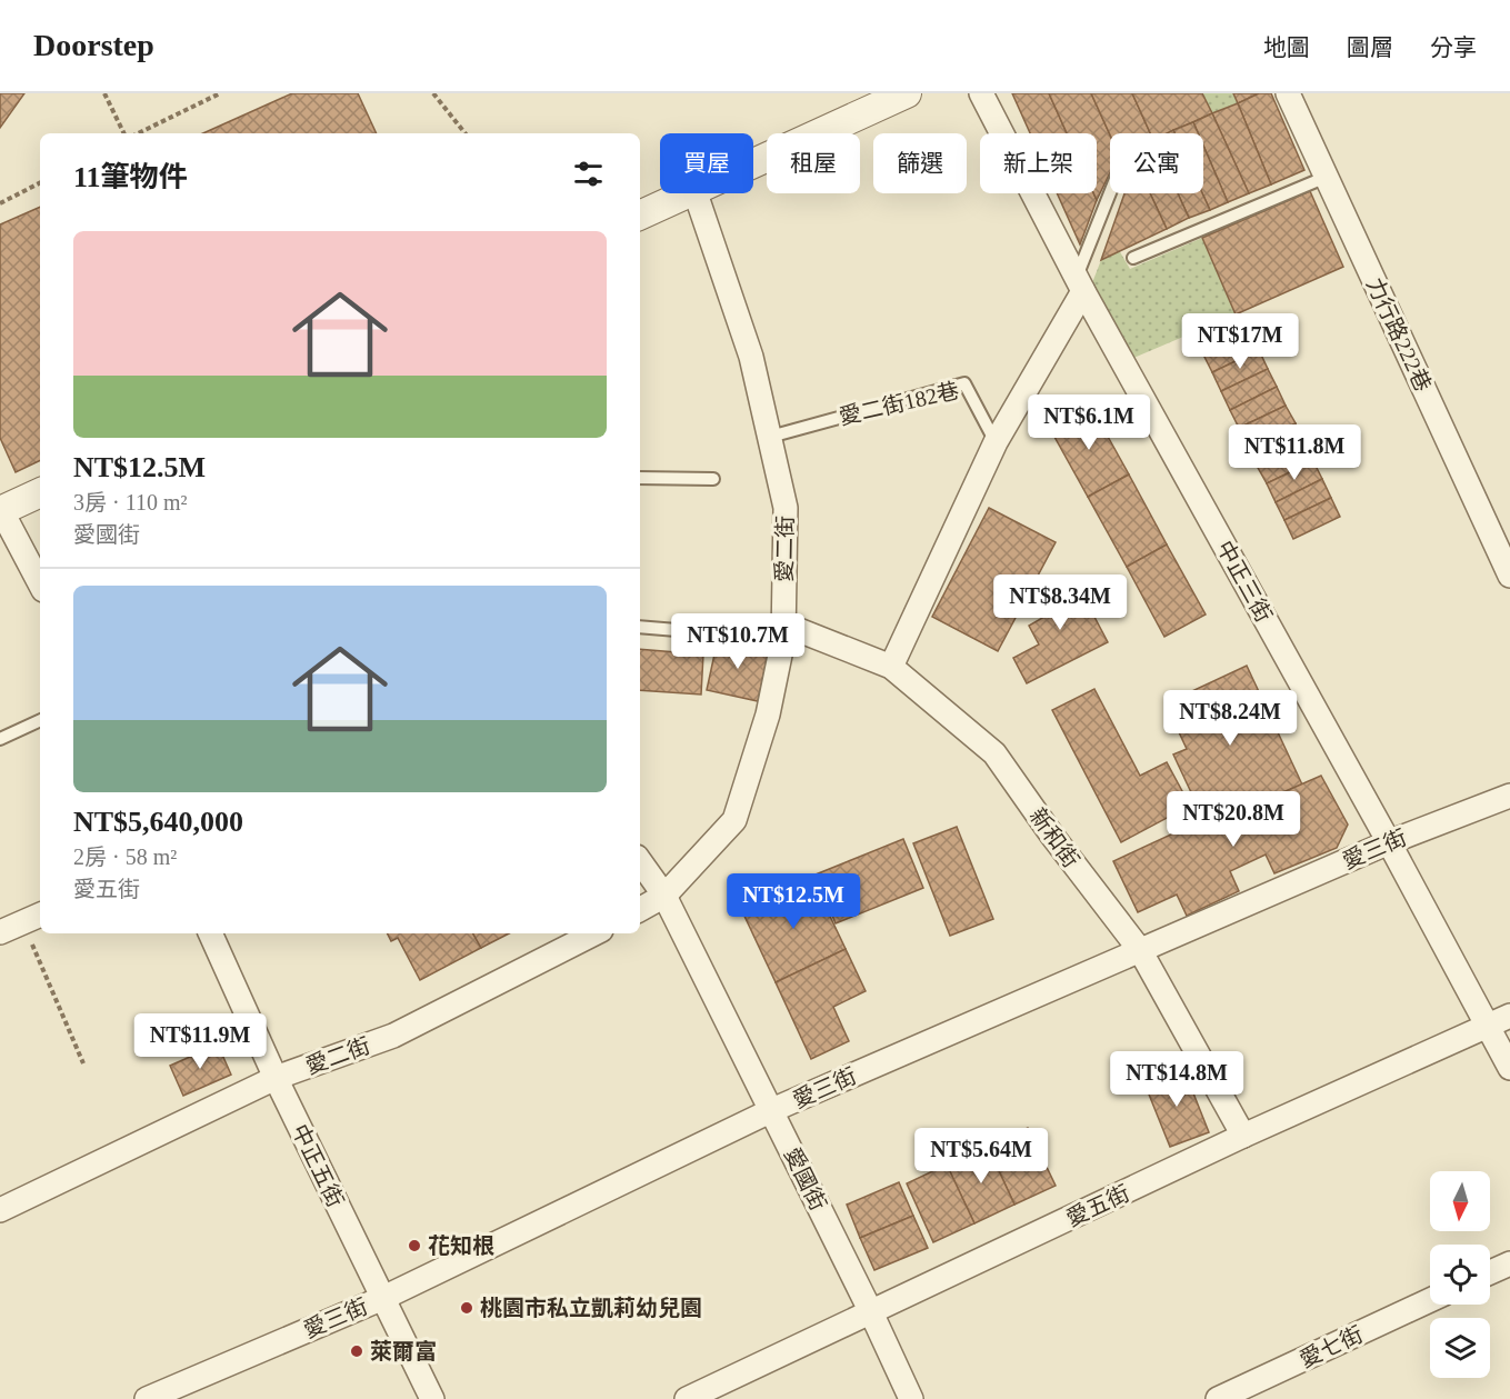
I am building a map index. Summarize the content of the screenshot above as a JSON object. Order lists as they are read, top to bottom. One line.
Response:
{"streets":{"street":["力行路222巷","愛二街","中正三街","新和街","愛三街","中正五街","愛國街","愛五街","愛七街"],"lane":["愛二街182巷"]},"crossings":[["愛二街182巷","愛二街"],["愛二街","新和街"],["愛二街","中正五街"],["愛二街","愛國街"],["中正三街","愛三街"],["中正三街","愛五街"],["新和街","愛三街"],["新和街","愛五街"],["愛三街","中正五街"],["愛三街","愛國街"],["愛國街","愛五街"]],"places":["花知根","桃園市私立凱莉幼兒園","萊爾富"],"north":"bottom","page":{"header":"Doorstep","nav":["地圖","圖層","分享"],"chip":["買屋","租屋","篩選","新上架","公寓"],"heading":"11筆物件","list":[{"name":"NT$12.5M","note":"3房 · 110 m² · 愛國街"},{"name":"NT$5,640,000","note":"2房 · 58 m² · 愛五街"}],"price":["NT$17M","NT$6.1M","NT$11.8M","NT$8.34M","NT$10.7M","NT$8.24M","NT$20.8M","NT$12.5M","NT$11.9M","NT$14.8M","NT$5.64M"]}}
